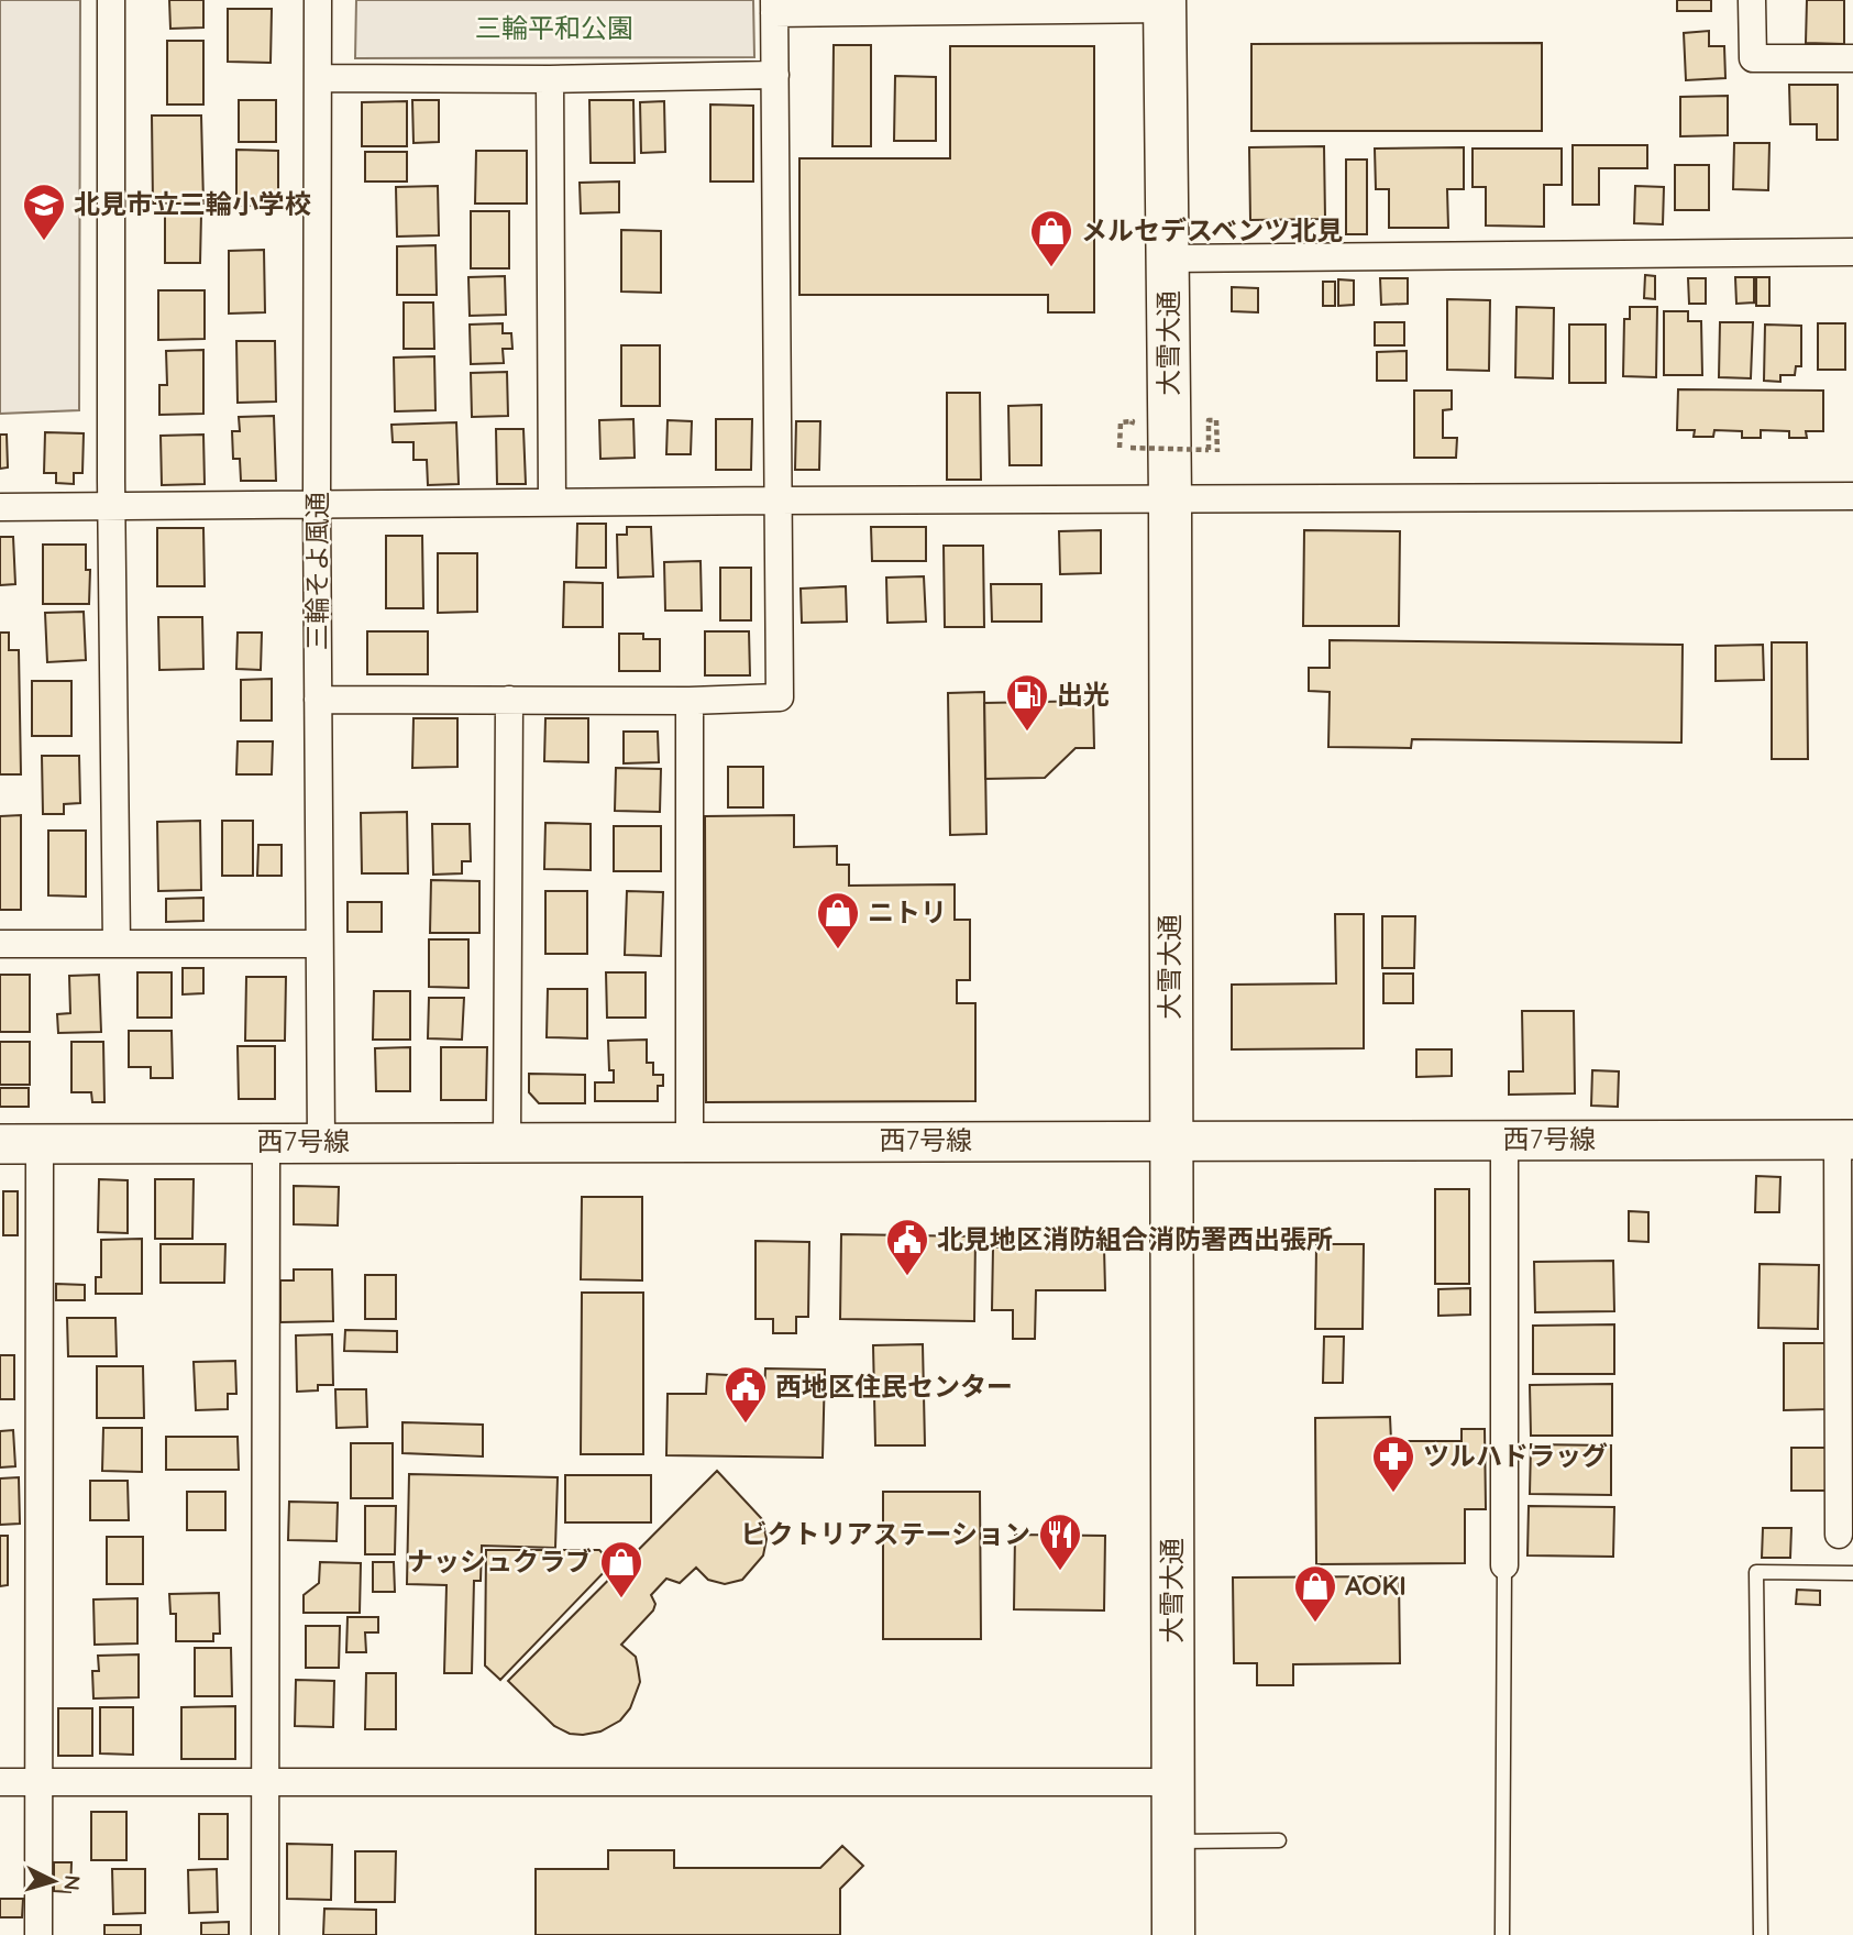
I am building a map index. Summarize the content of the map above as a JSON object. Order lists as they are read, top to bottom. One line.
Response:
{"streets":{"highway":["大雪大通"],"street":["三輪そよ風通","西7号線"]},"crossings":[["大雪大通","西7号線"],["三輪そよ風通","西7号線"]],"parks":["三輪平和公園"],"places":{"school or university":["北見市立三輪小学校"],"shop":["メルセデスベンツ北見","ニトリ","ナッシュクラブ","AOKI"],"fuel station":["出光"],"public building":["北見地区消防組合消防署西出張所","西地区住民センター"],"pharmacy":["ツルハドラッグ"],"restaurant":["ビクトリアステーション"]},"north":"right"}
